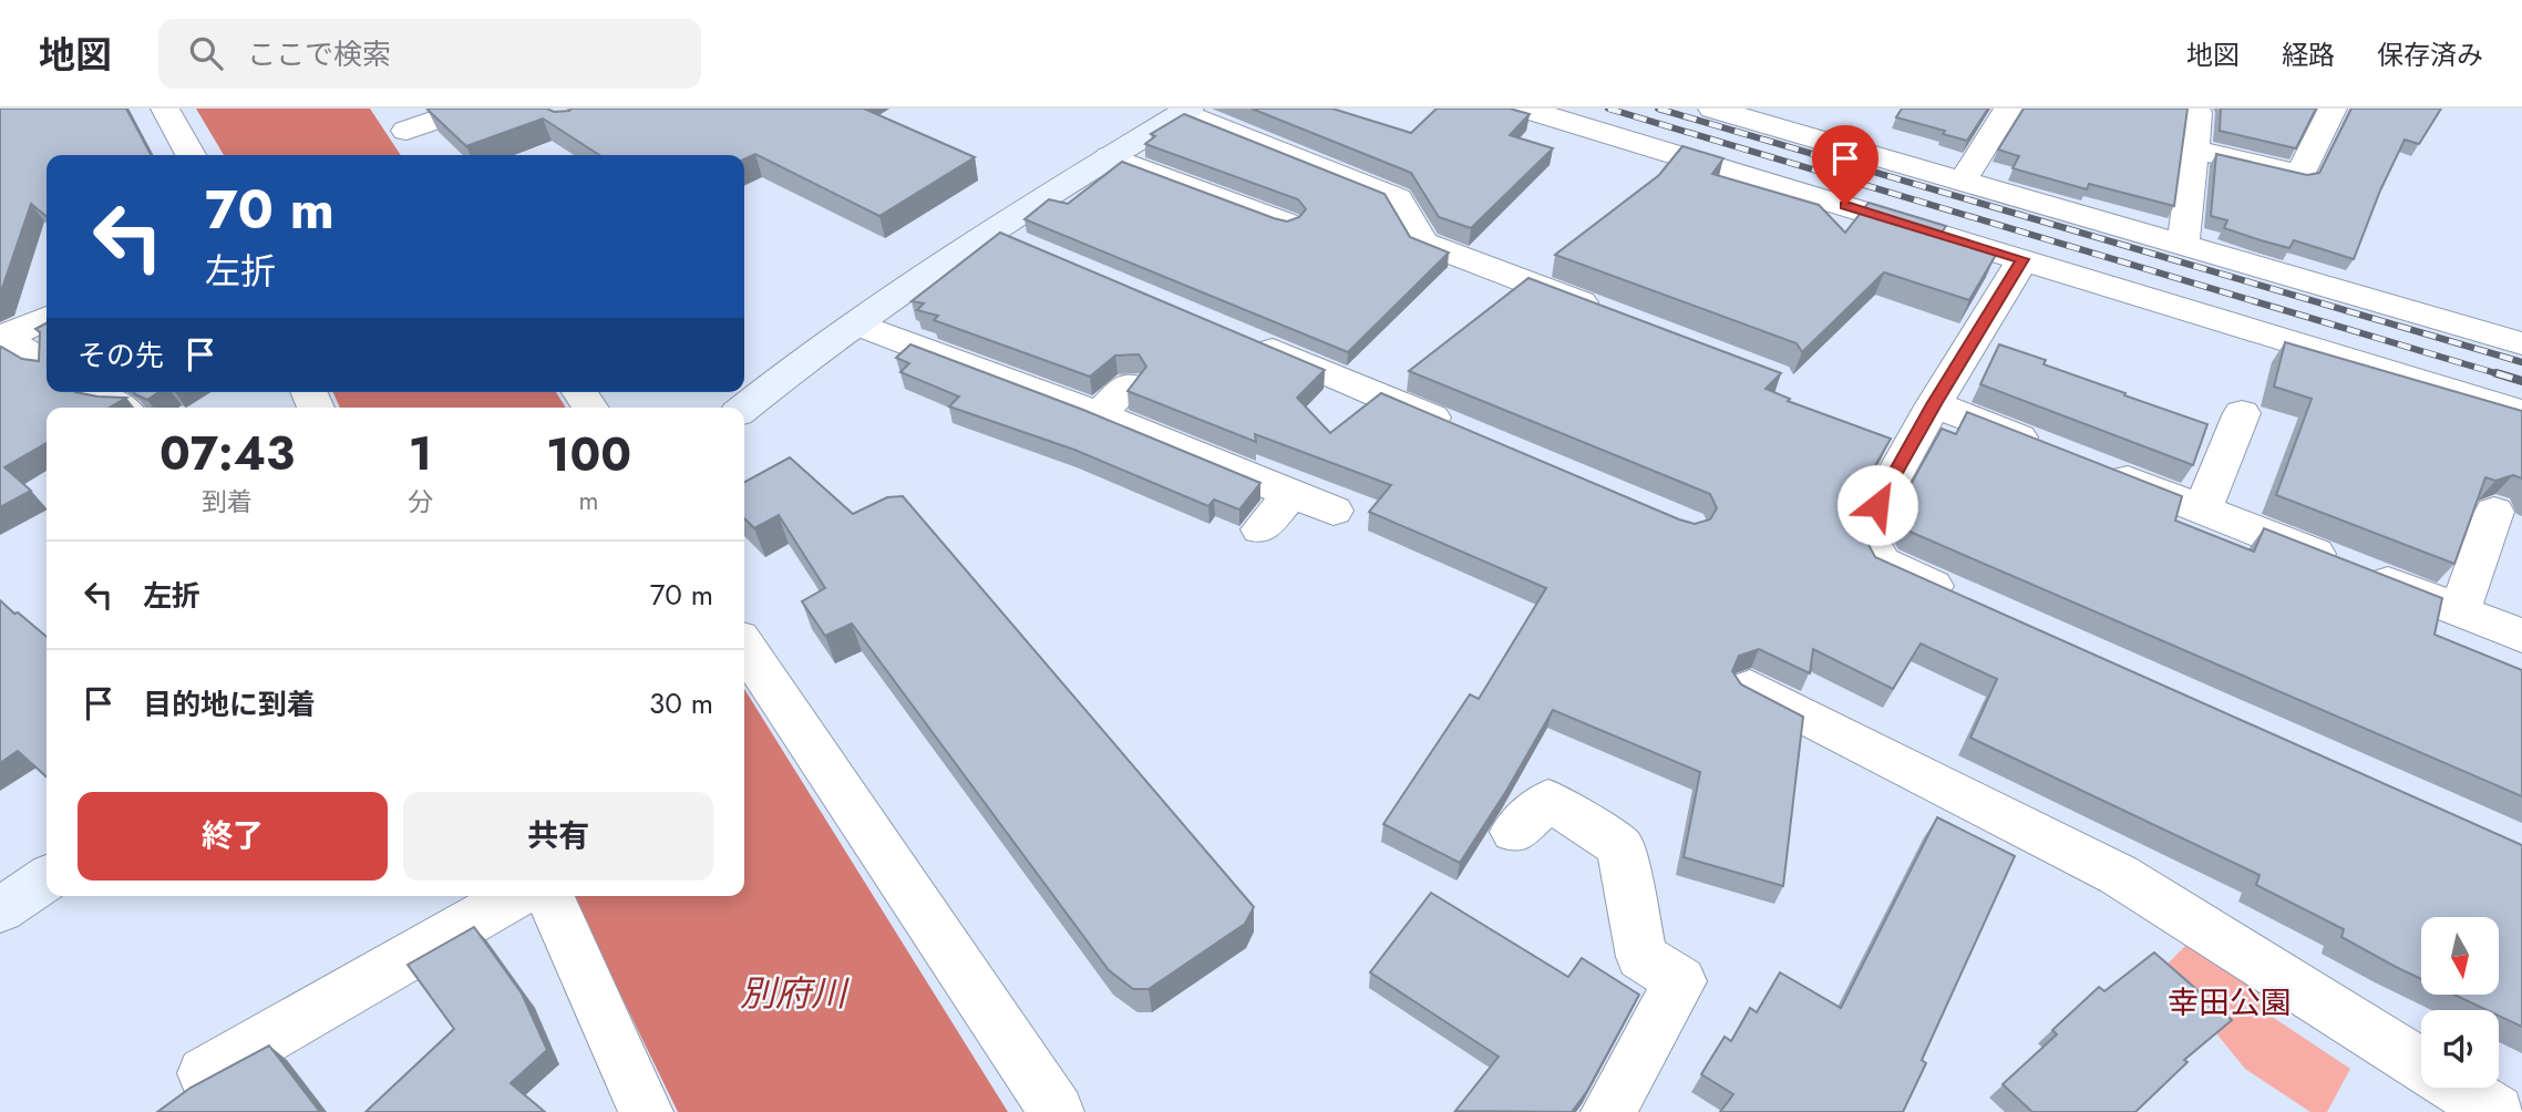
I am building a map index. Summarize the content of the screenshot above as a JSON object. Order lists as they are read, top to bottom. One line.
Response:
{"water":["別府川"],"parks":["幸田公園"],"north":"bottom","page":{"header":"地図","search":"ここで検索","nav":["地図","経路","保存済み"],"turn":["70 m","左折"],"then":"その先","eta":["07:43","到着","1","分","100","m"],"list":[{"name":"左折","value":"70 m"},{"name":"目的地に到着","value":"30 m"}],"buttons":["終了","共有"]}}
